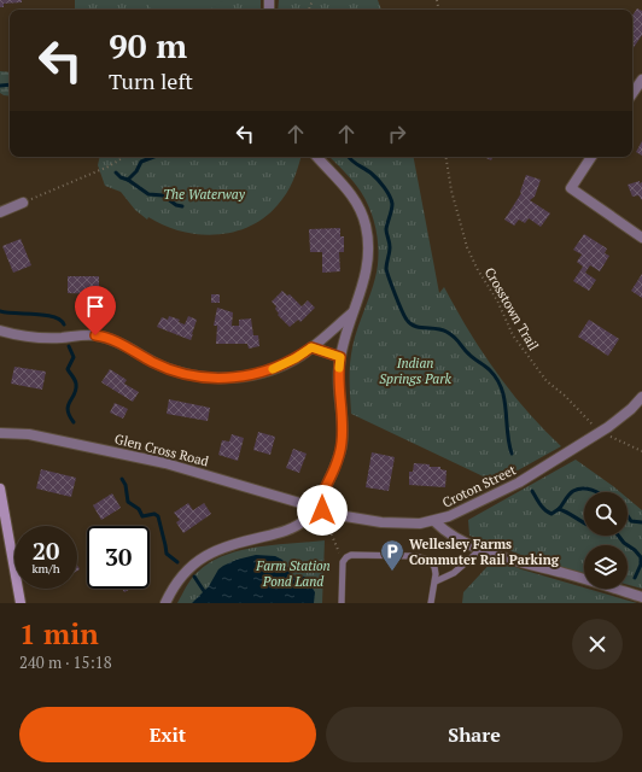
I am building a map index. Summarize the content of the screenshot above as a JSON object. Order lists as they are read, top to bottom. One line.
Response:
{"streets":{"street":["Glen Cross Road","Croton Street"],"path":["Crosstown Trail"]},"crossings":[["Crosstown Trail","Croton Street"],["Glen Cross Road","Croton Street"]],"parks":["The Waterway","Indian Springs Park","Farm Station Pond Land"],"places":{"parking":["Wellesley Farms Commuter Rail Parking"]},"page":{"turn":["90 m","Turn left"],"speed":"20 km/h","limit":"30","heading":["1 min","240 m · 15:18"],"buttons":["Exit","Share"]}}
